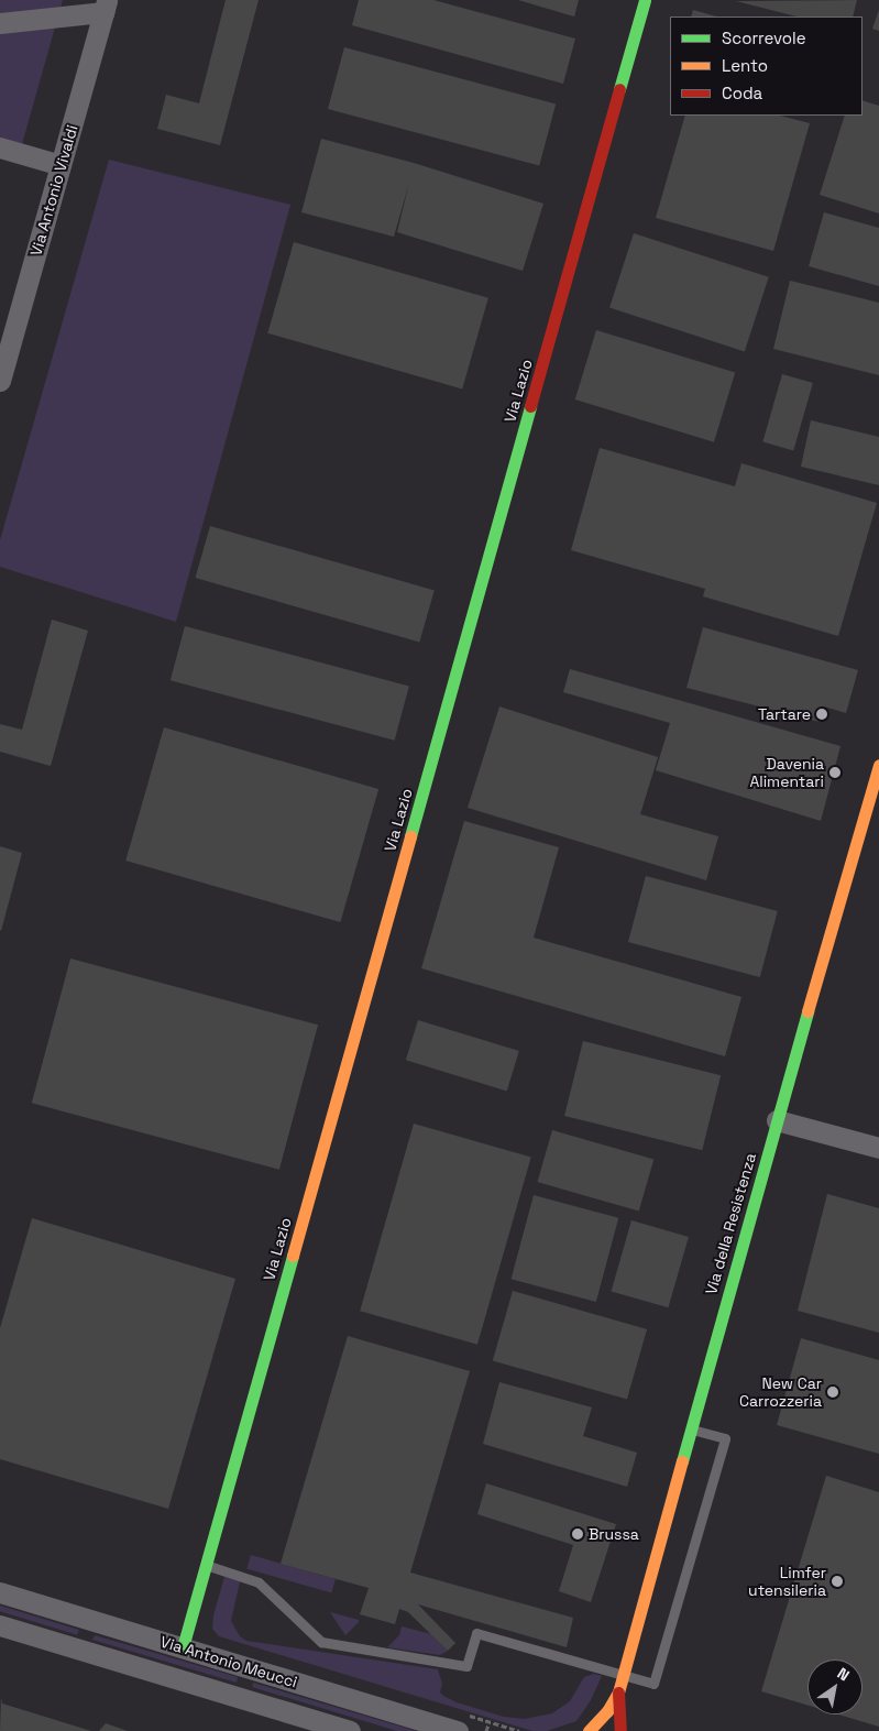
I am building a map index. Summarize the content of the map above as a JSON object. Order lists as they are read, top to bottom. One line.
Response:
{"streets":{"street":["Via Antonio Vivaldi","Via Lazio","Via della Resistenza","Via Antonio Meucci"]},"crossings":[["Via Lazio","Via Antonio Meucci"]],"places":["Tartare","Davenia Alimentari","New Car Carrozzeria","Brussa","Limfer utensileria"],"legend":["Scorrevole","Lento","Coda"],"north":"top right"}
